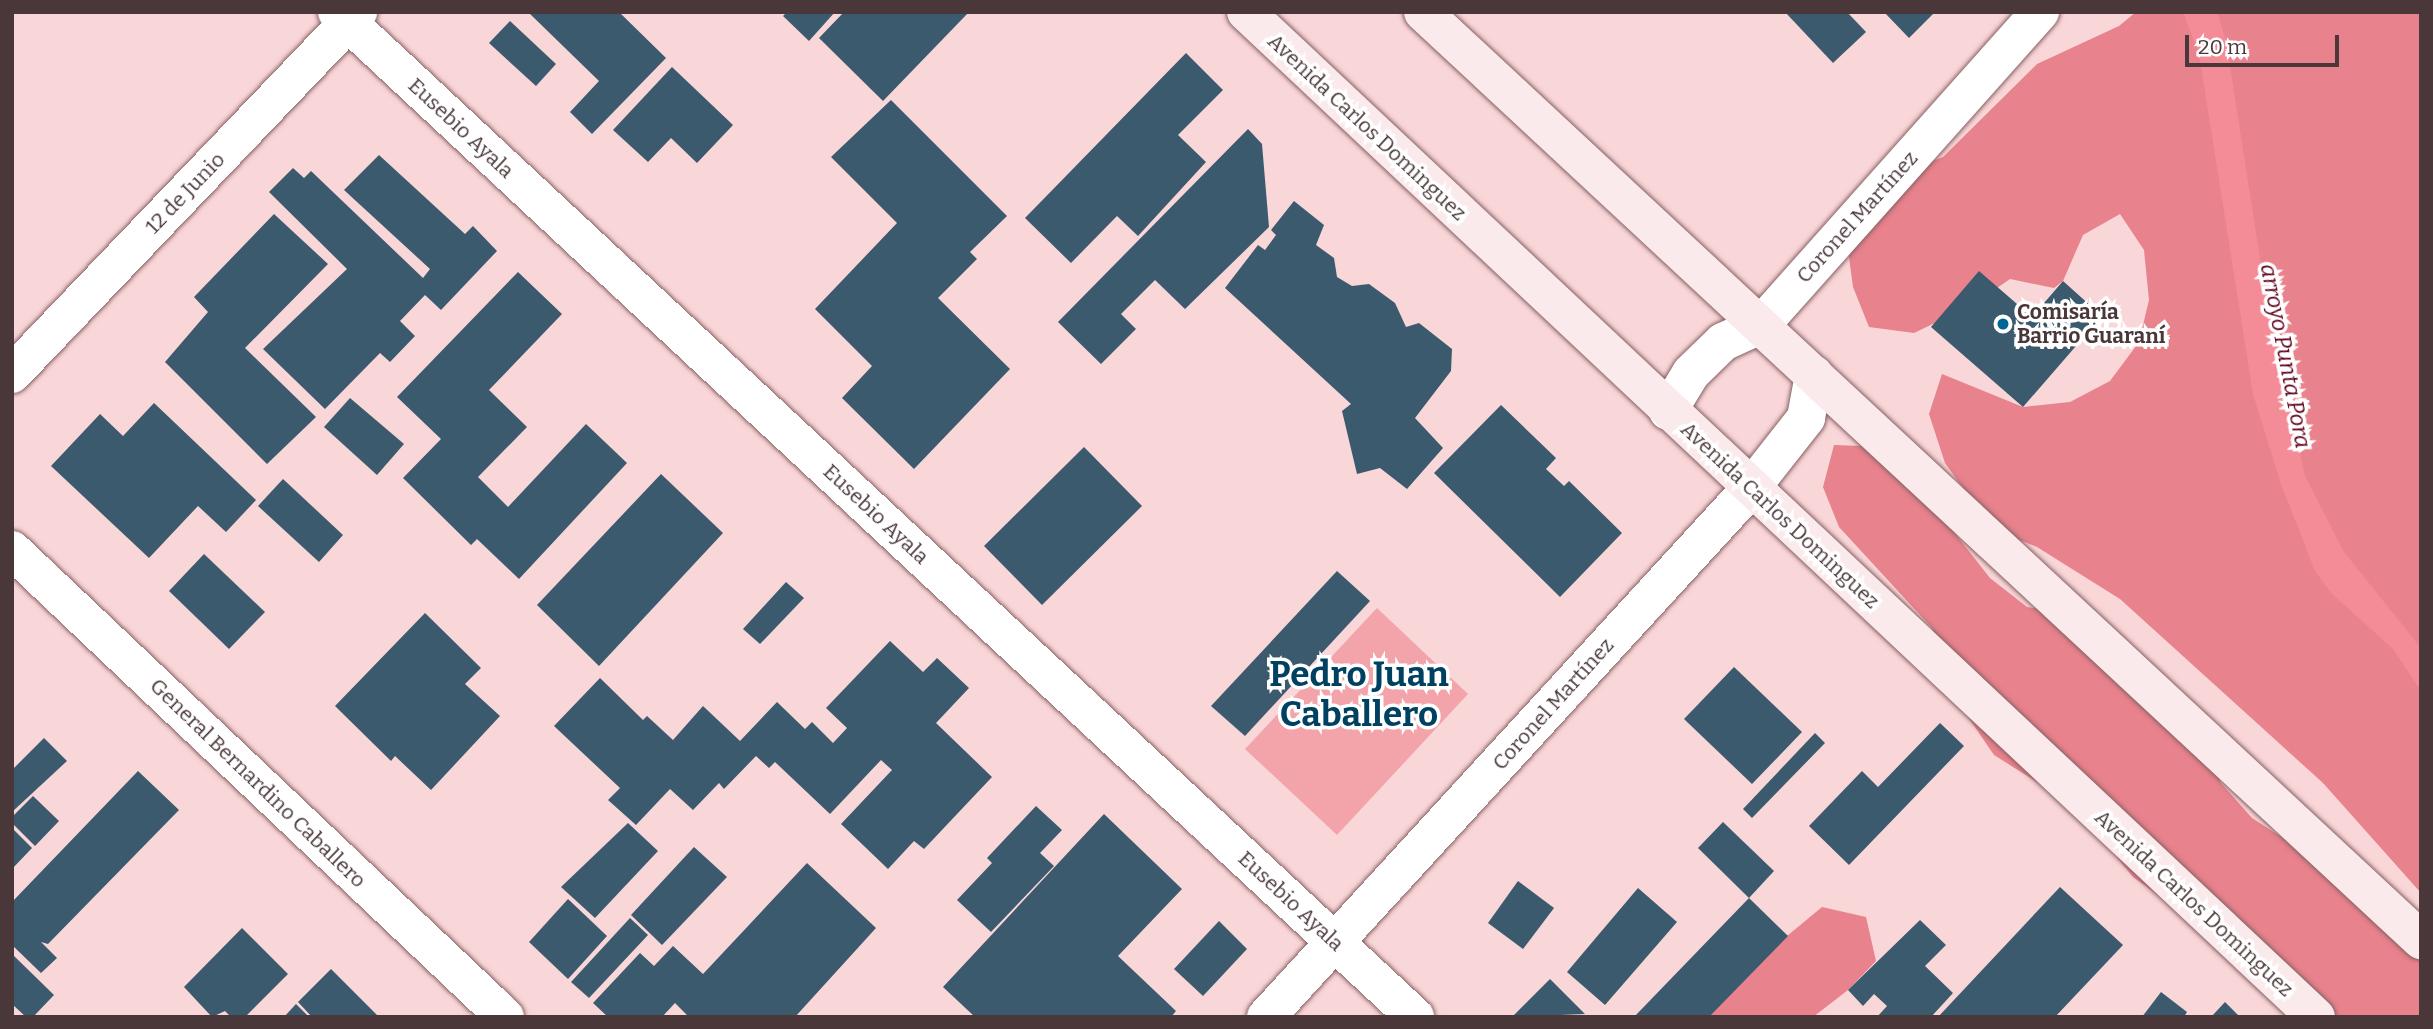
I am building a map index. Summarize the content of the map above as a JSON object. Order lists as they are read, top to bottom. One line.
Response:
{"streets":{"main road":["Avenida Carlos Dominguez"],"street":["Eusebio Ayala","12 de Junio","Coronel Martínez","General Bernardino Caballero"]},"crossings":[["Avenida Carlos Dominguez","Coronel Martínez"],["Eusebio Ayala","12 de Junio"],["Eusebio Ayala","Coronel Martínez"]],"districts":["Pedro Juan Caballero"],"water":["arroyo Punta Pora"],"places":["Comisaría Barrio Guaraní"],"scale_bar":"20 m"}
